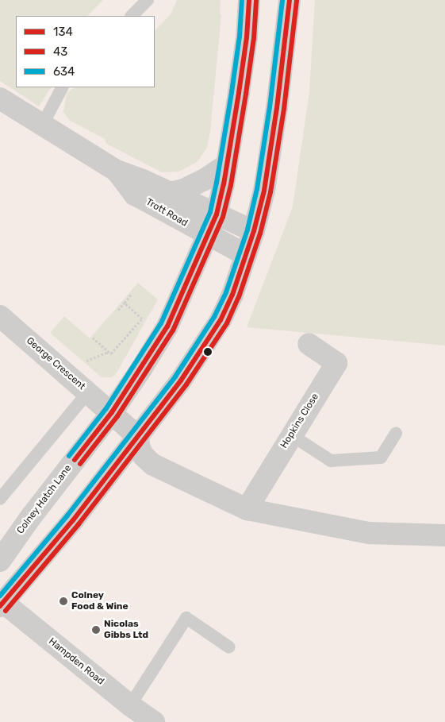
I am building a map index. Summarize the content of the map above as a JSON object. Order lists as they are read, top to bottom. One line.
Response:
{"streets":{"street":["Trott Road","George Crescent","Hopkins Close","Colney Hatch Lane","Hampden Road"]},"crossings":[["Trott Road","Colney Hatch Lane"],["George Crescent","Colney Hatch Lane"]],"places":["Colney Food & Wine","Nicolas Gibbs Ltd"],"lines":["transit line 134","transit line 634","transit line 43"],"legend":["134","43","634"]}
